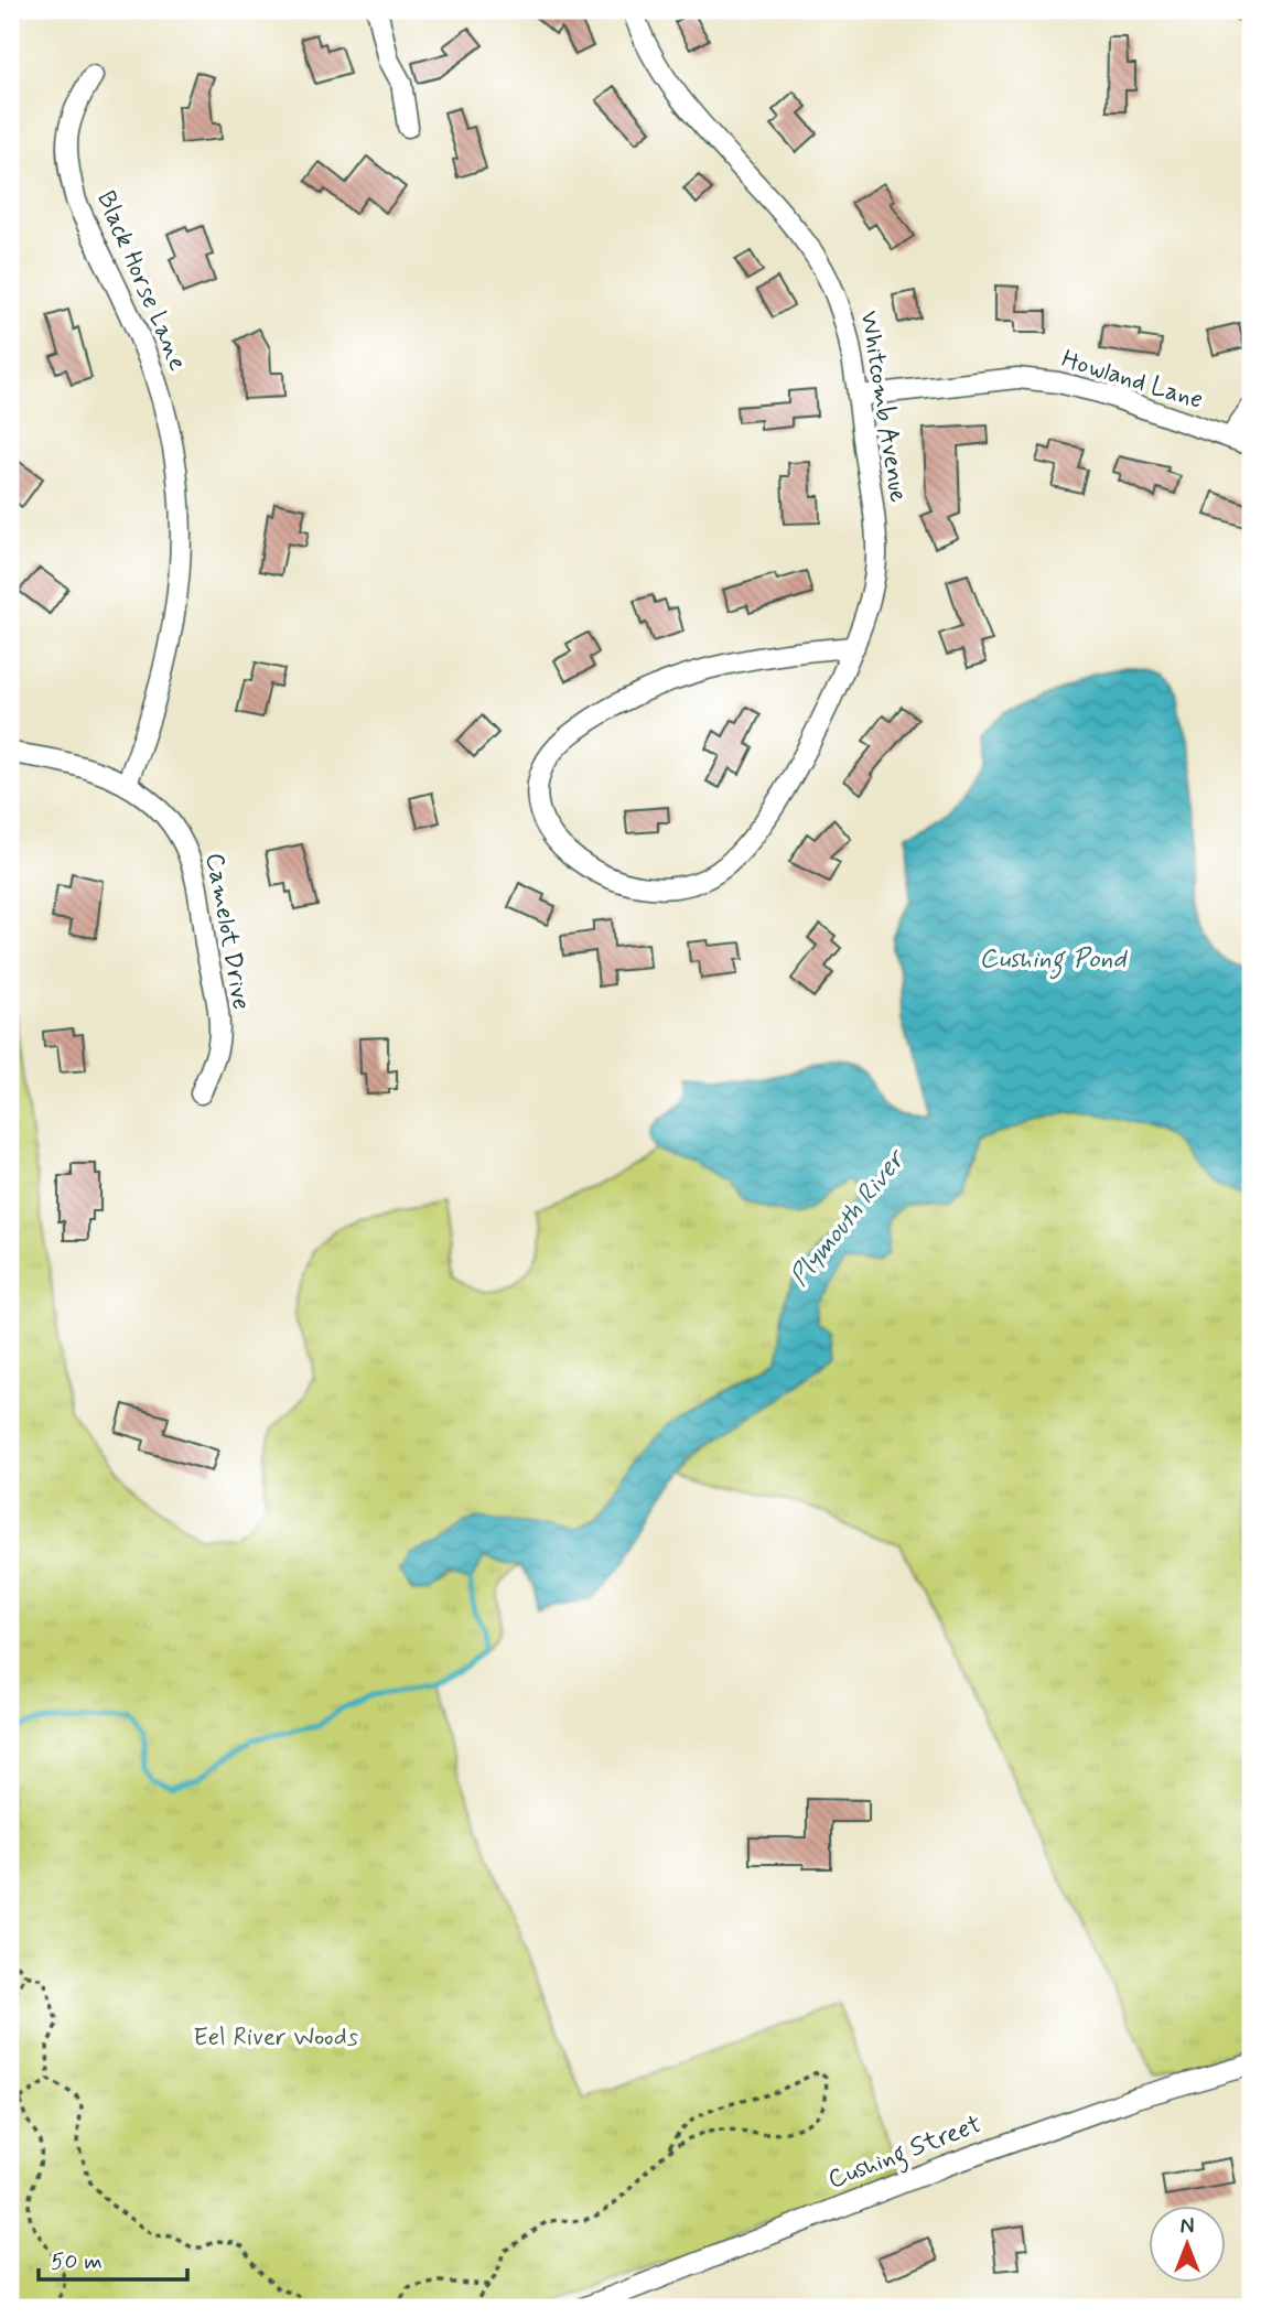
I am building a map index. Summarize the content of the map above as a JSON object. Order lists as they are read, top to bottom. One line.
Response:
{"streets":{"street":["Black Horse Lane","Howland Lane","Whitcomb Avenue","Camelot Drive","Cushing Street"]},"crossings":[["Black Horse Lane","Camelot Drive"],["Howland Lane","Whitcomb Avenue"]],"water":["Cushing Pond","Plymouth River"],"parks":["Eel River Woods"],"scale_bar":"50 m","north":"top"}
